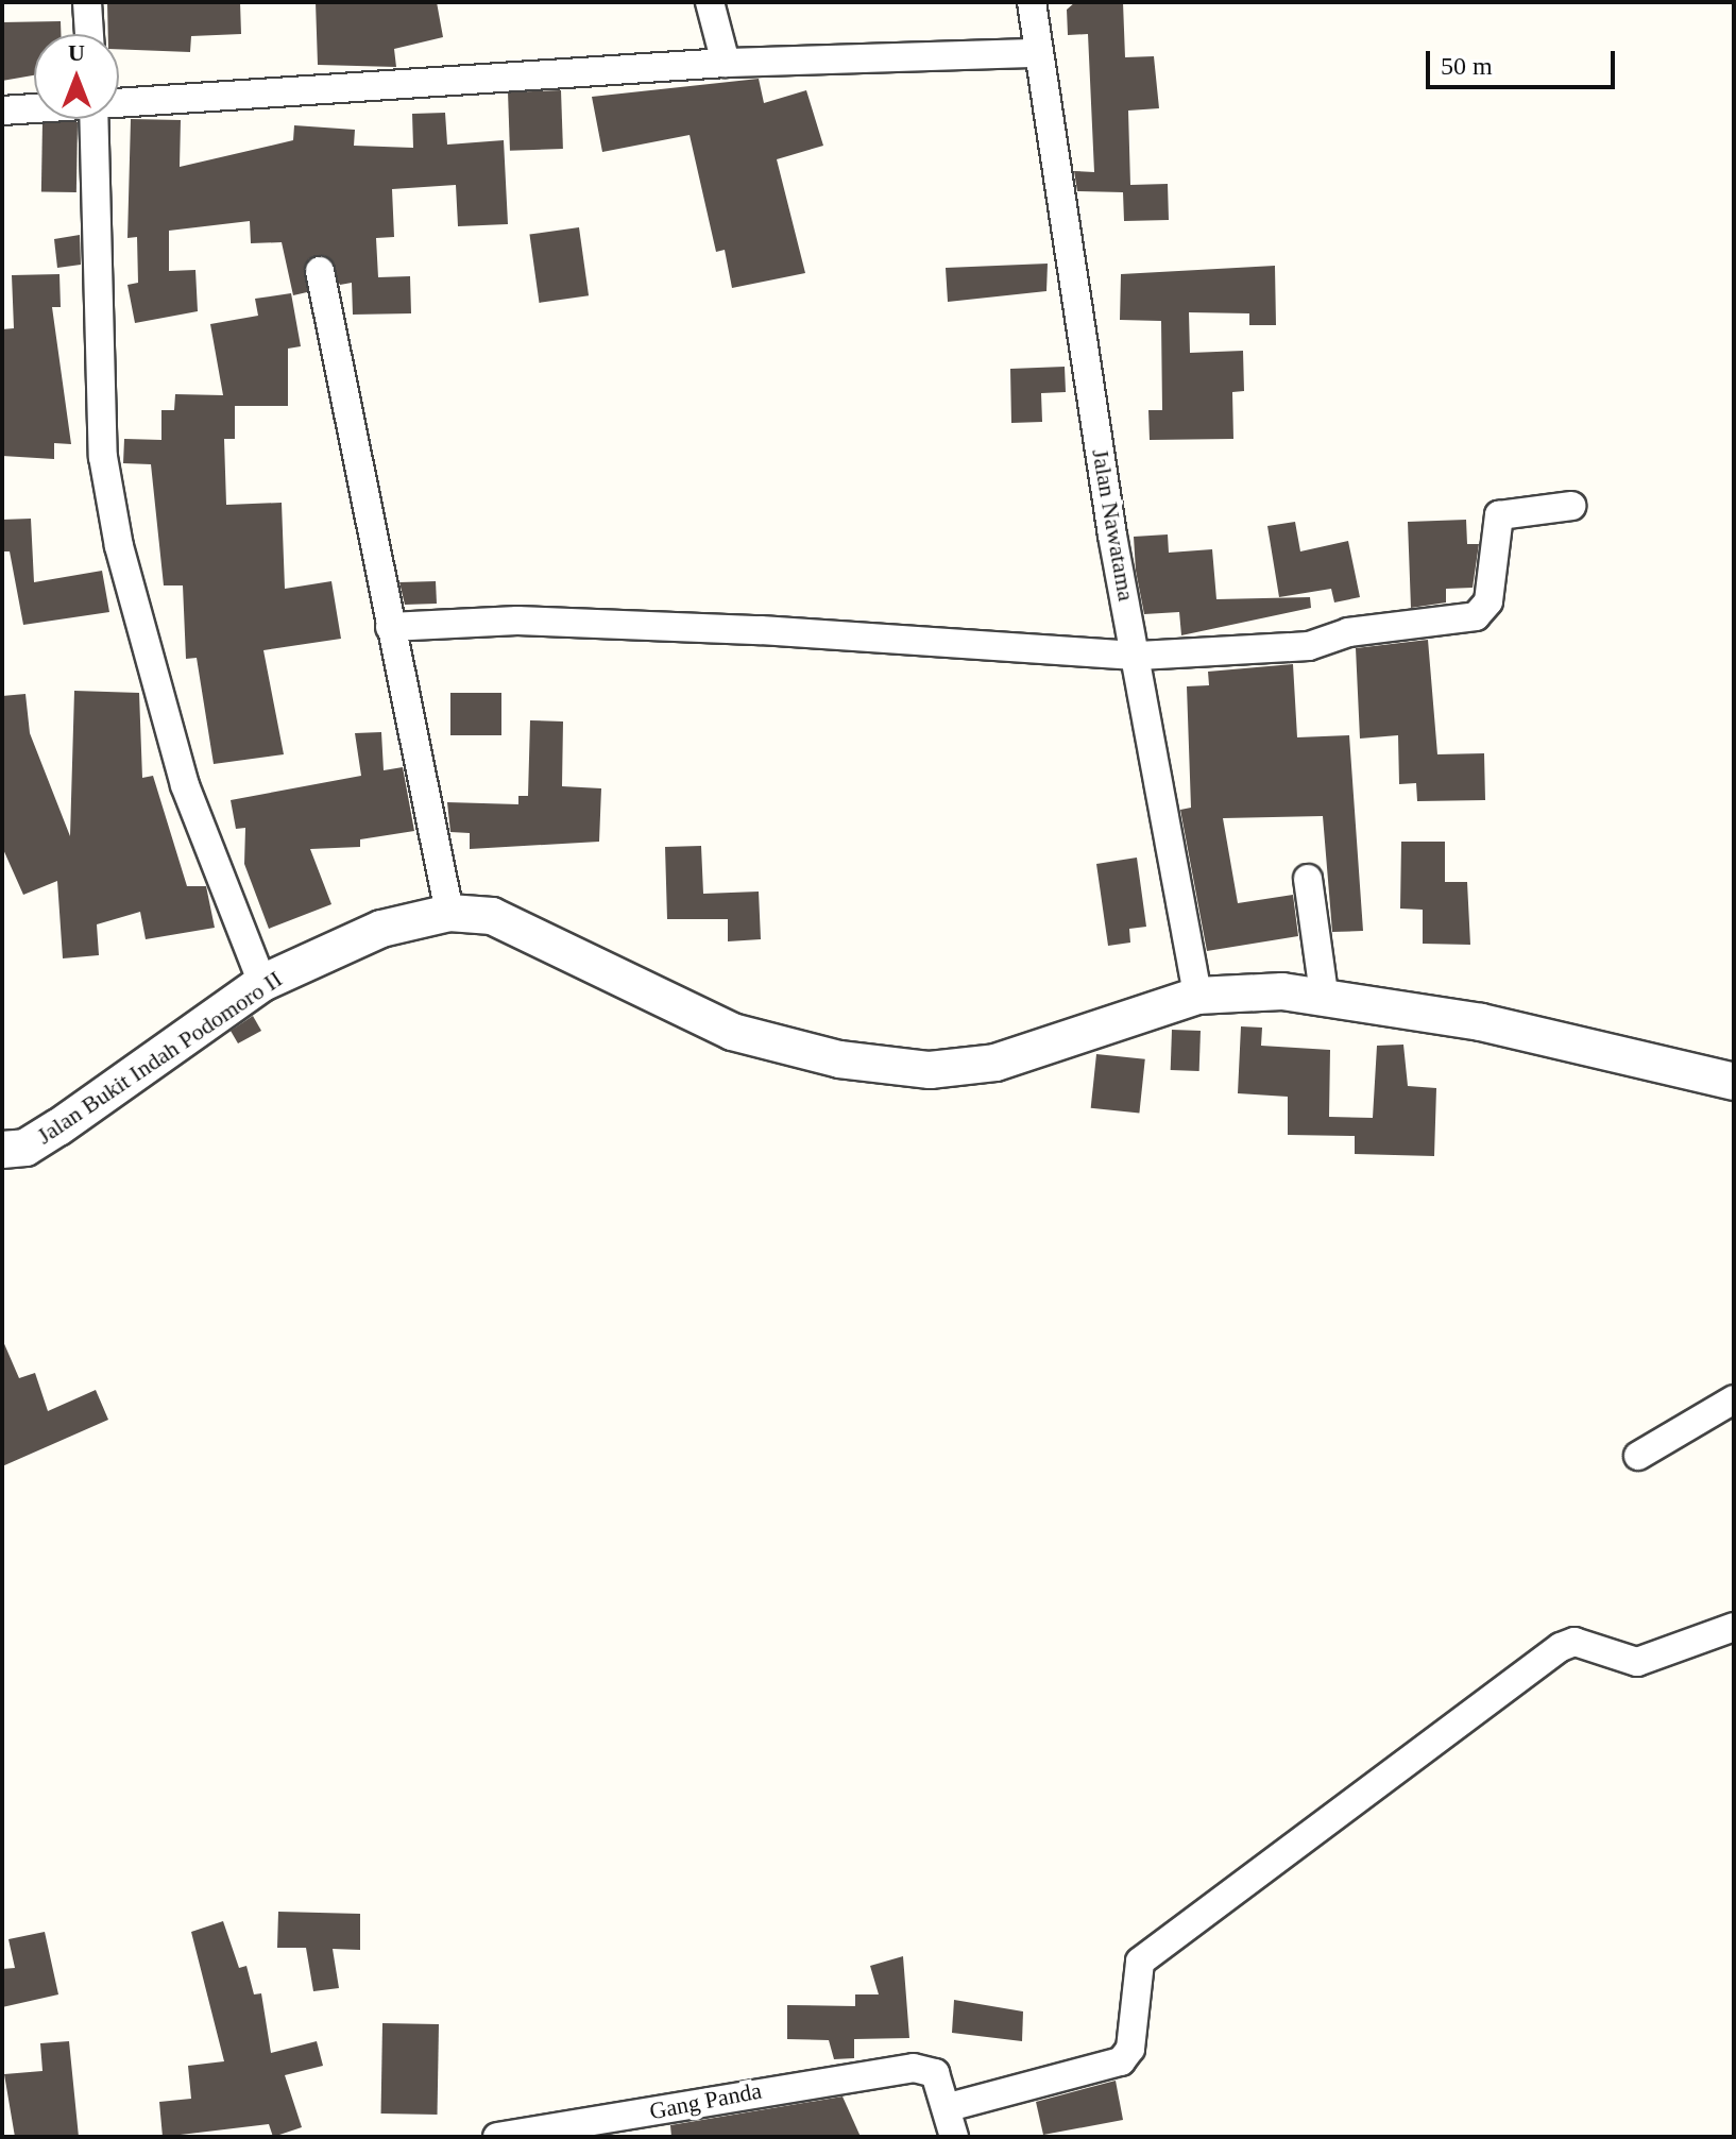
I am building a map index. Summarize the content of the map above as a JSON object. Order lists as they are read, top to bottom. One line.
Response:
{"streets":{"street":["Jalan Nawatama","Jalan Bukit Indah Podomoro II","Gang Panda"]},"crossings":[["Jalan Nawatama","Jalan Bukit Indah Podomoro II"]],"scale_bar":"50 m","north":"top"}
